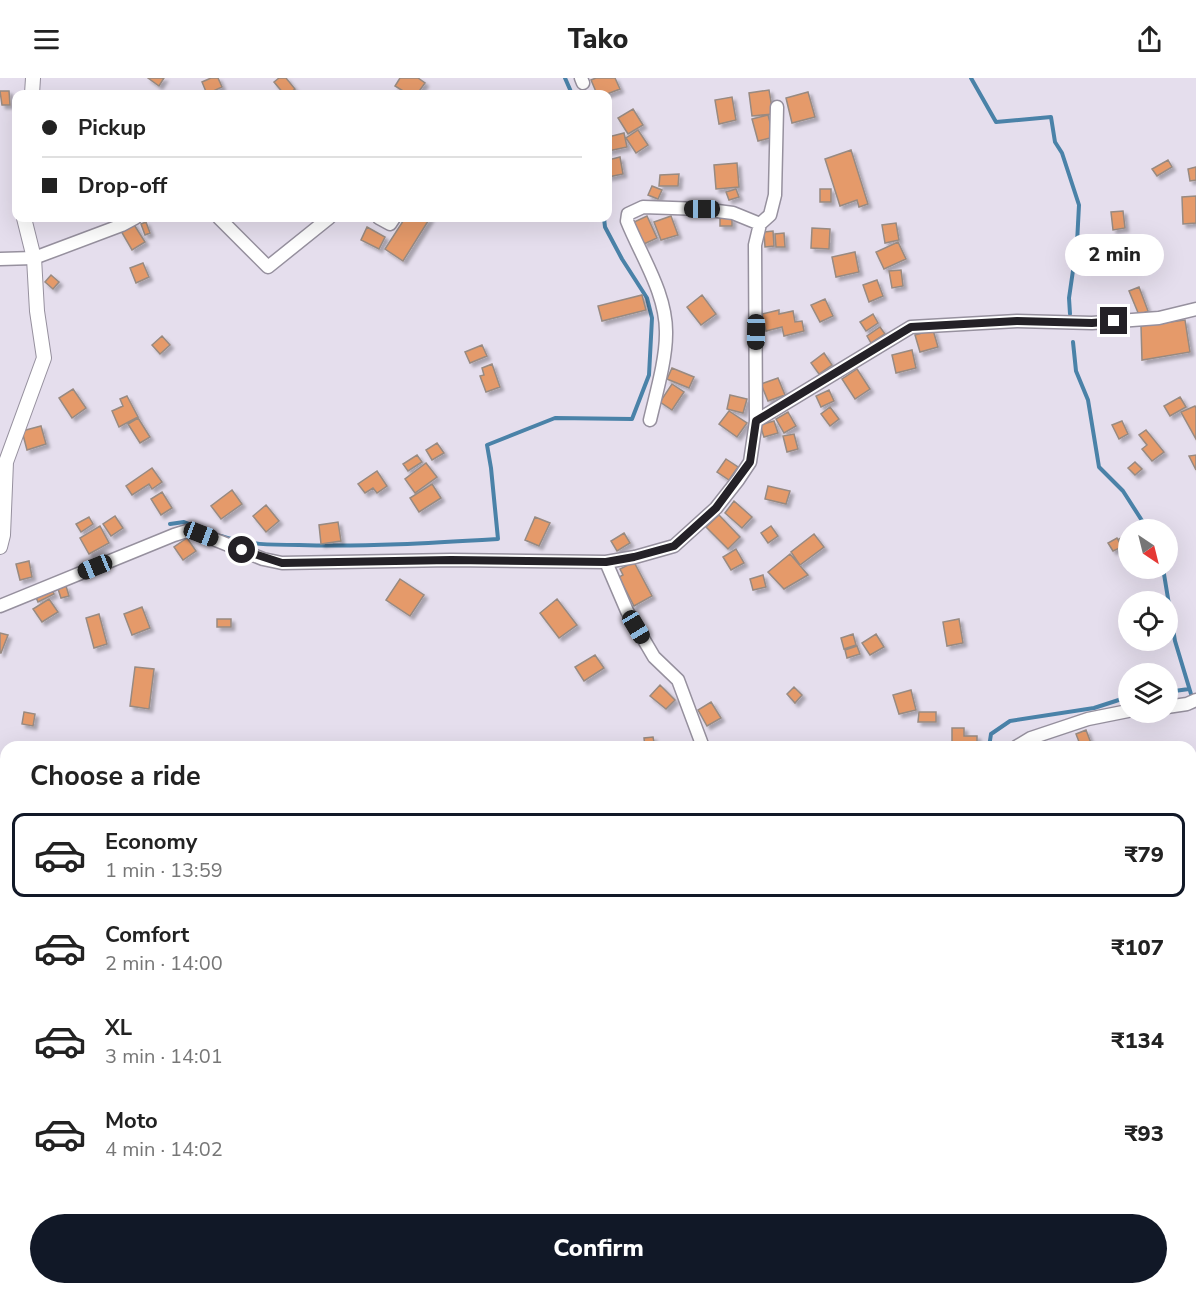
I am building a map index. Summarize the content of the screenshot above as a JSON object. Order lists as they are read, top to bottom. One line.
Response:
{"north":"bottom right","page":{"header":"Tako","banner":["Pickup","Drop-off"],"bubble":"2 min","heading":"Choose a ride","list":[{"name":"Economy","note":"1 min · 13:59","value":"₹79"},{"name":"Comfort","note":"2 min · 14:00","value":"₹107"},{"name":"XL","note":"3 min · 14:01","value":"₹134"},{"name":"Moto","note":"4 min · 14:02","value":"₹93"}],"buttons":"Confirm"}}
